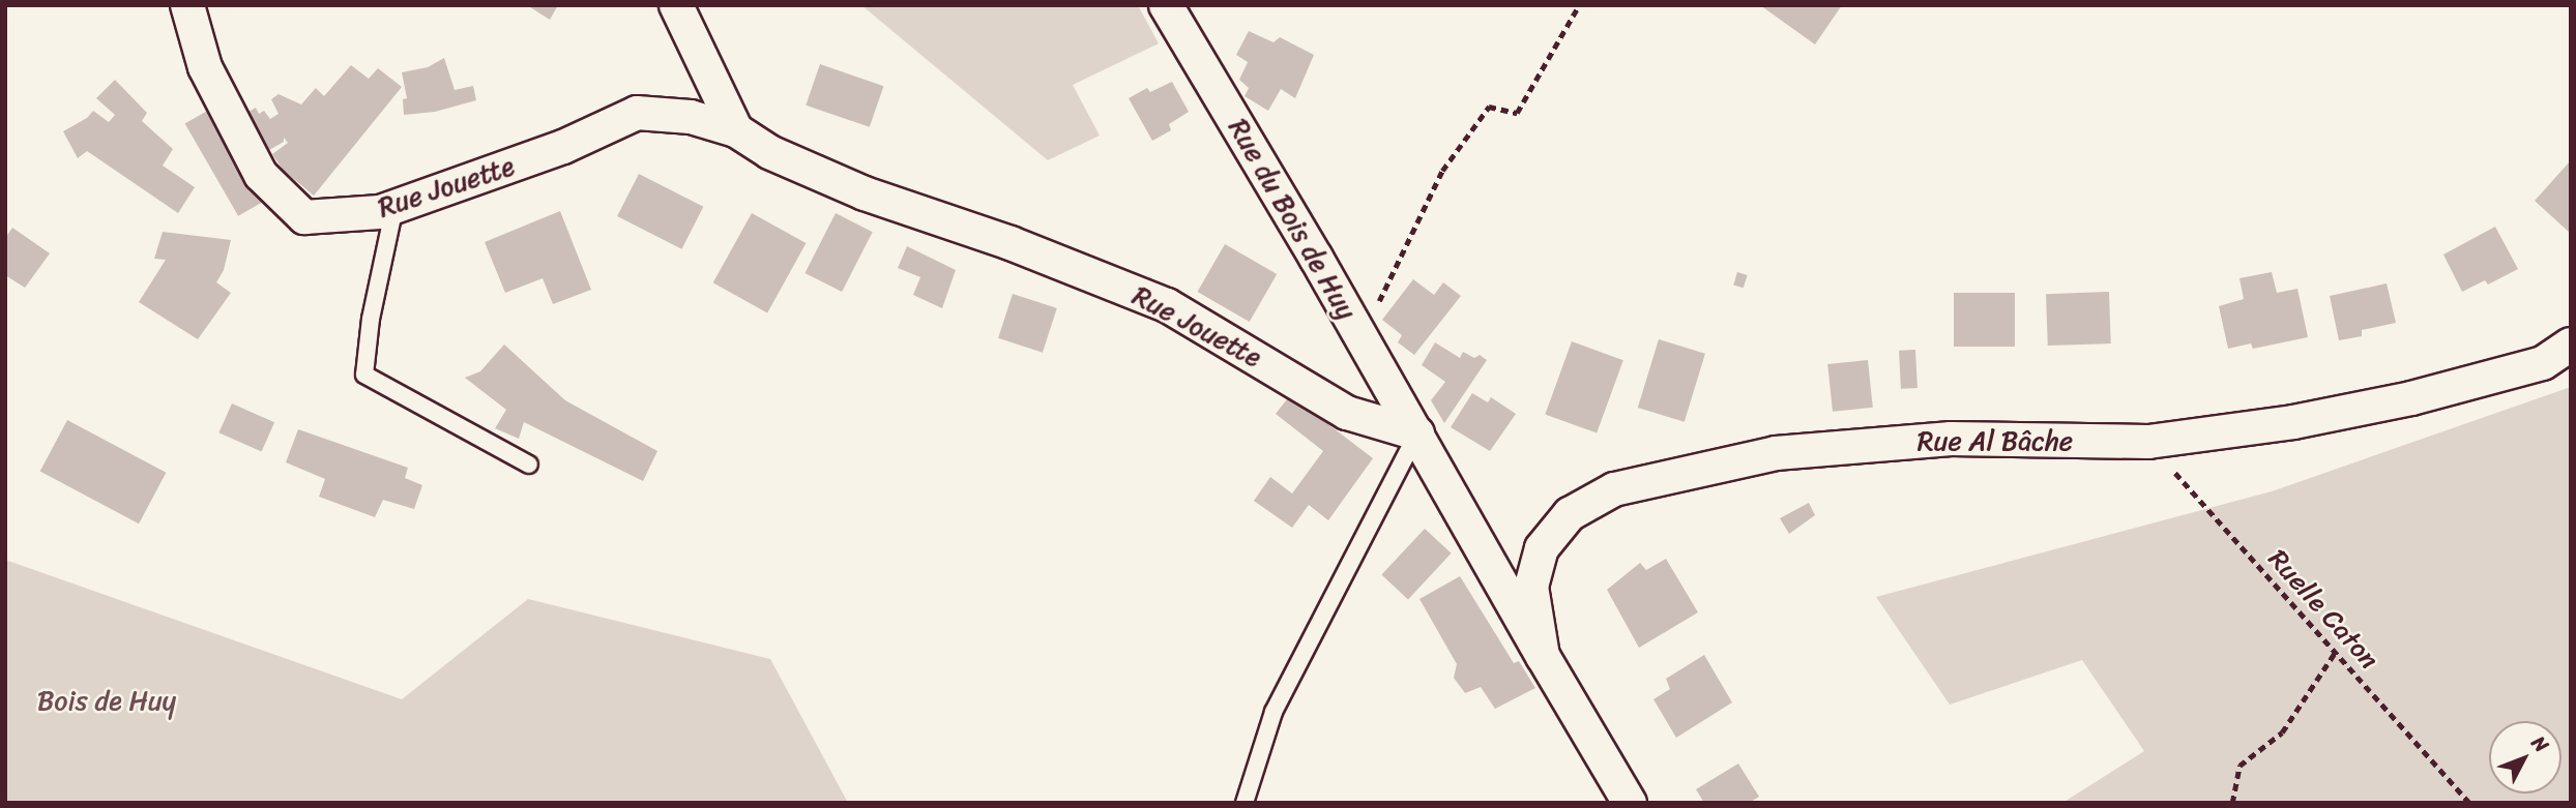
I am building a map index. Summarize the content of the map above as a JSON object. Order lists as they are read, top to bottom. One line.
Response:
{"streets":{"street":["Rue Jouette","Rue du Bois de Huy","Rue Al Bâche"],"path":["Ruelle Caton"]},"crossings":[["Rue Jouette","Rue du Bois de Huy"],["Rue Al Bâche","Ruelle Caton"]],"parks":["Bois de Huy"],"north":"top right"}
